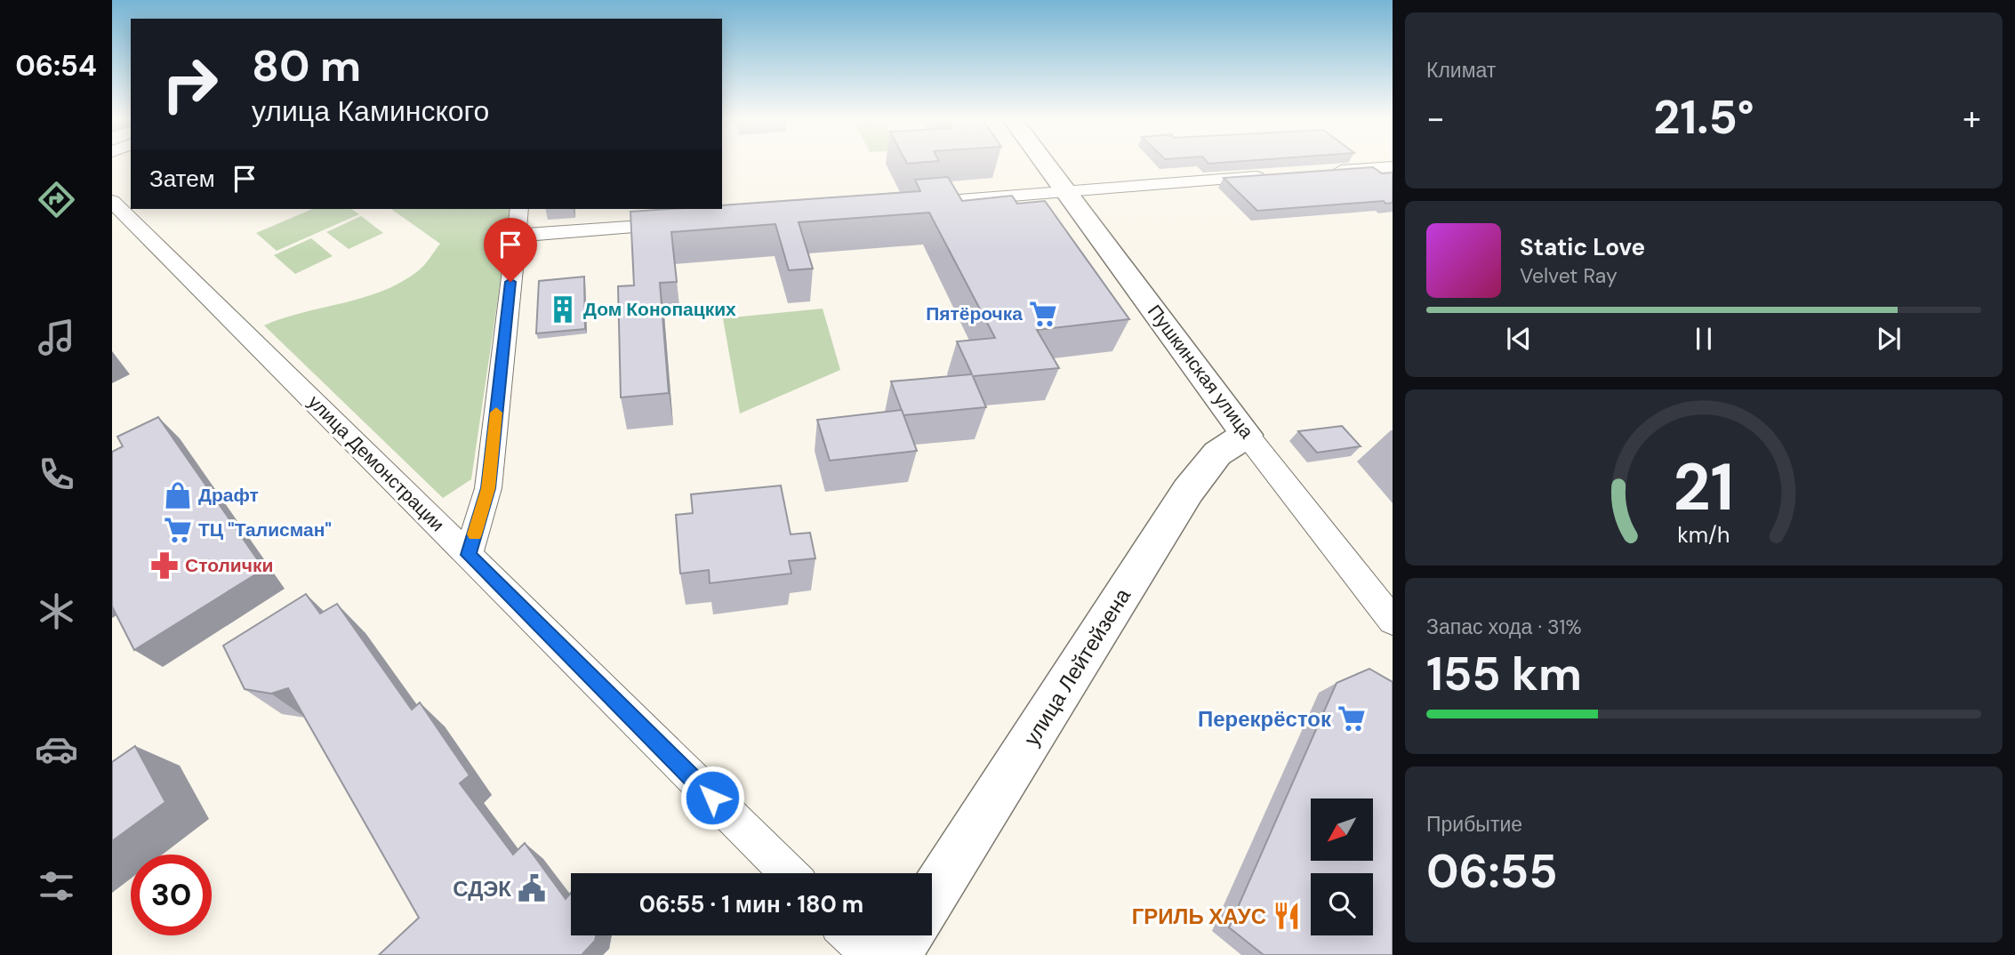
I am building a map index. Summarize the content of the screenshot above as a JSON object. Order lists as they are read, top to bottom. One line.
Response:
{"streets":{"street":["Пушкинская улица","улица Демонстрации","улица Лейтейзена"]},"crossings":[["Пушкинская улица","улица Лейтейзена"]],"places":{"building":["Дом Конопацких"],"supermarket":["Пятёрочка","ТЦ \"Талисман\"","Перекрёсток"],"shop":["Драфт"],"pharmacy":["Столички"],"public building":["СДЭК"],"restaurant":["ГРИЛЬ ХАУС"]},"north":"bottom left","page":{"tabs":"06:54","tile":["Климат",["Запас хода · 31%","155 km"],["Прибытие","06:55"]],"turn":["80 m","улица Каминского"],"heat":["−","21.5°","+"],"then":"Затем","song":["Static Love","Velvet Ray"],"limit":"30","trip":"06:55 · 1 мин · 180 m","gauge":["21","km/h"]}}
